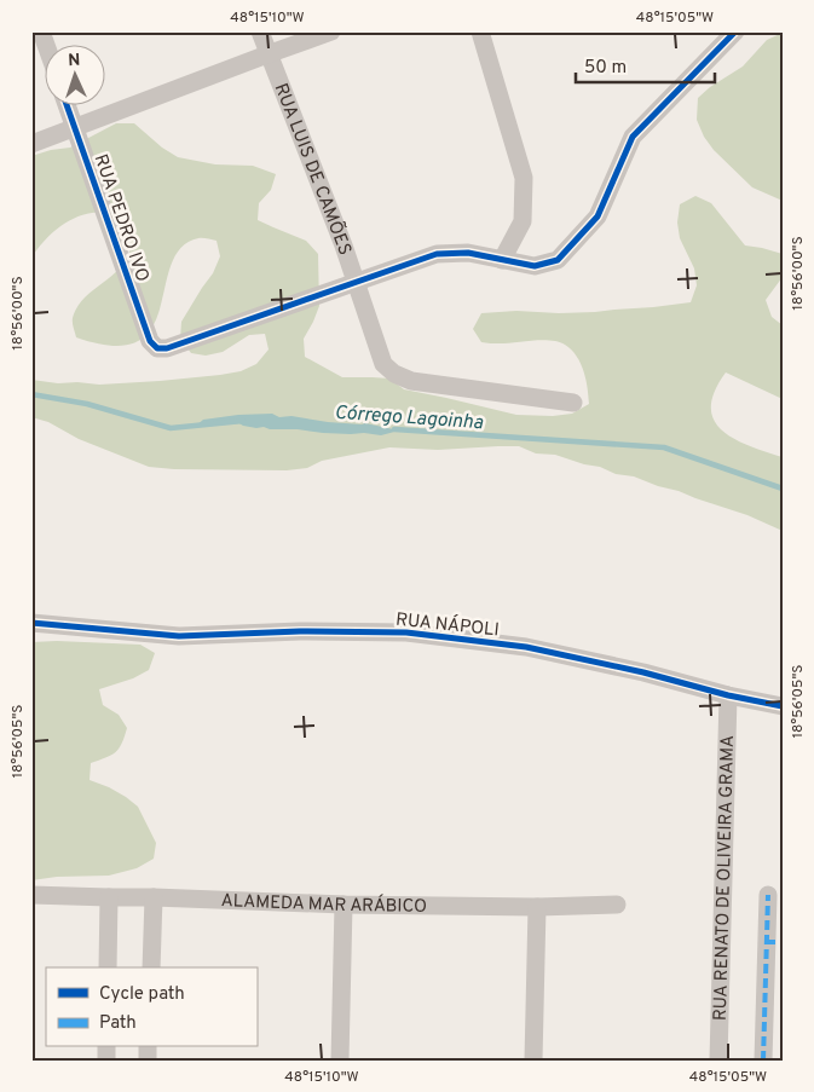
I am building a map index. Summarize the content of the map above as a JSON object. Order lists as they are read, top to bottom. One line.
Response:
{"streets":{"street":["RUA LUIS DE CAMÕES","RUA PEDRO IVO","RUA NÁPOLI","RUA RENATO DE OLIVEIRA GRAMA","ALAMEDA MAR ARÁBICO"]},"crossings":[["RUA LUIS DE CAMÕES","RUA PEDRO IVO"],["RUA NÁPOLI","RUA RENATO DE OLIVEIRA GRAMA"]],"water":["Córrego Lagoinha"],"legend":["Cycle path","Path"],"scale_bar":"50 m","north":"top","coordinates":["48°15'10\"W","48°15'05\"W","18°56'00\"S","18°56'05\"S"]}
